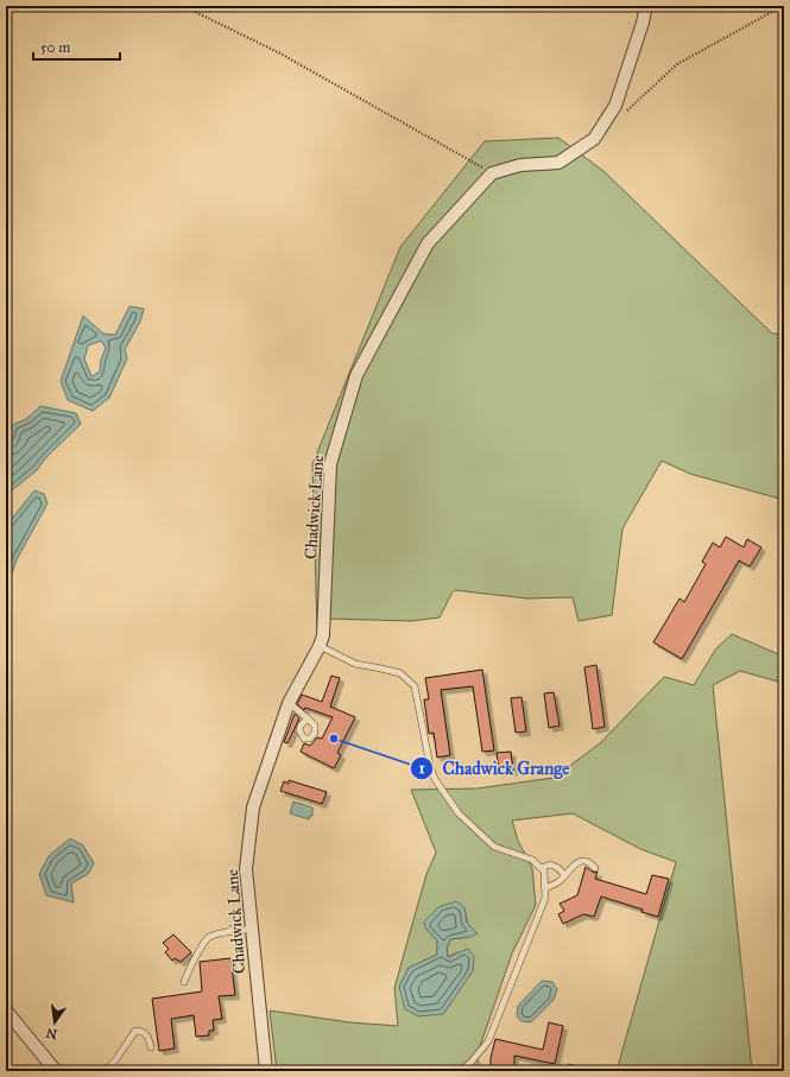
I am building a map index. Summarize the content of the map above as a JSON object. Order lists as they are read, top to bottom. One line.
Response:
{"streets":{"street":["Chadwick Lane"]},"places":["Chadwick Grange"],"scale_bar":"50 m","north":"bottom"}
